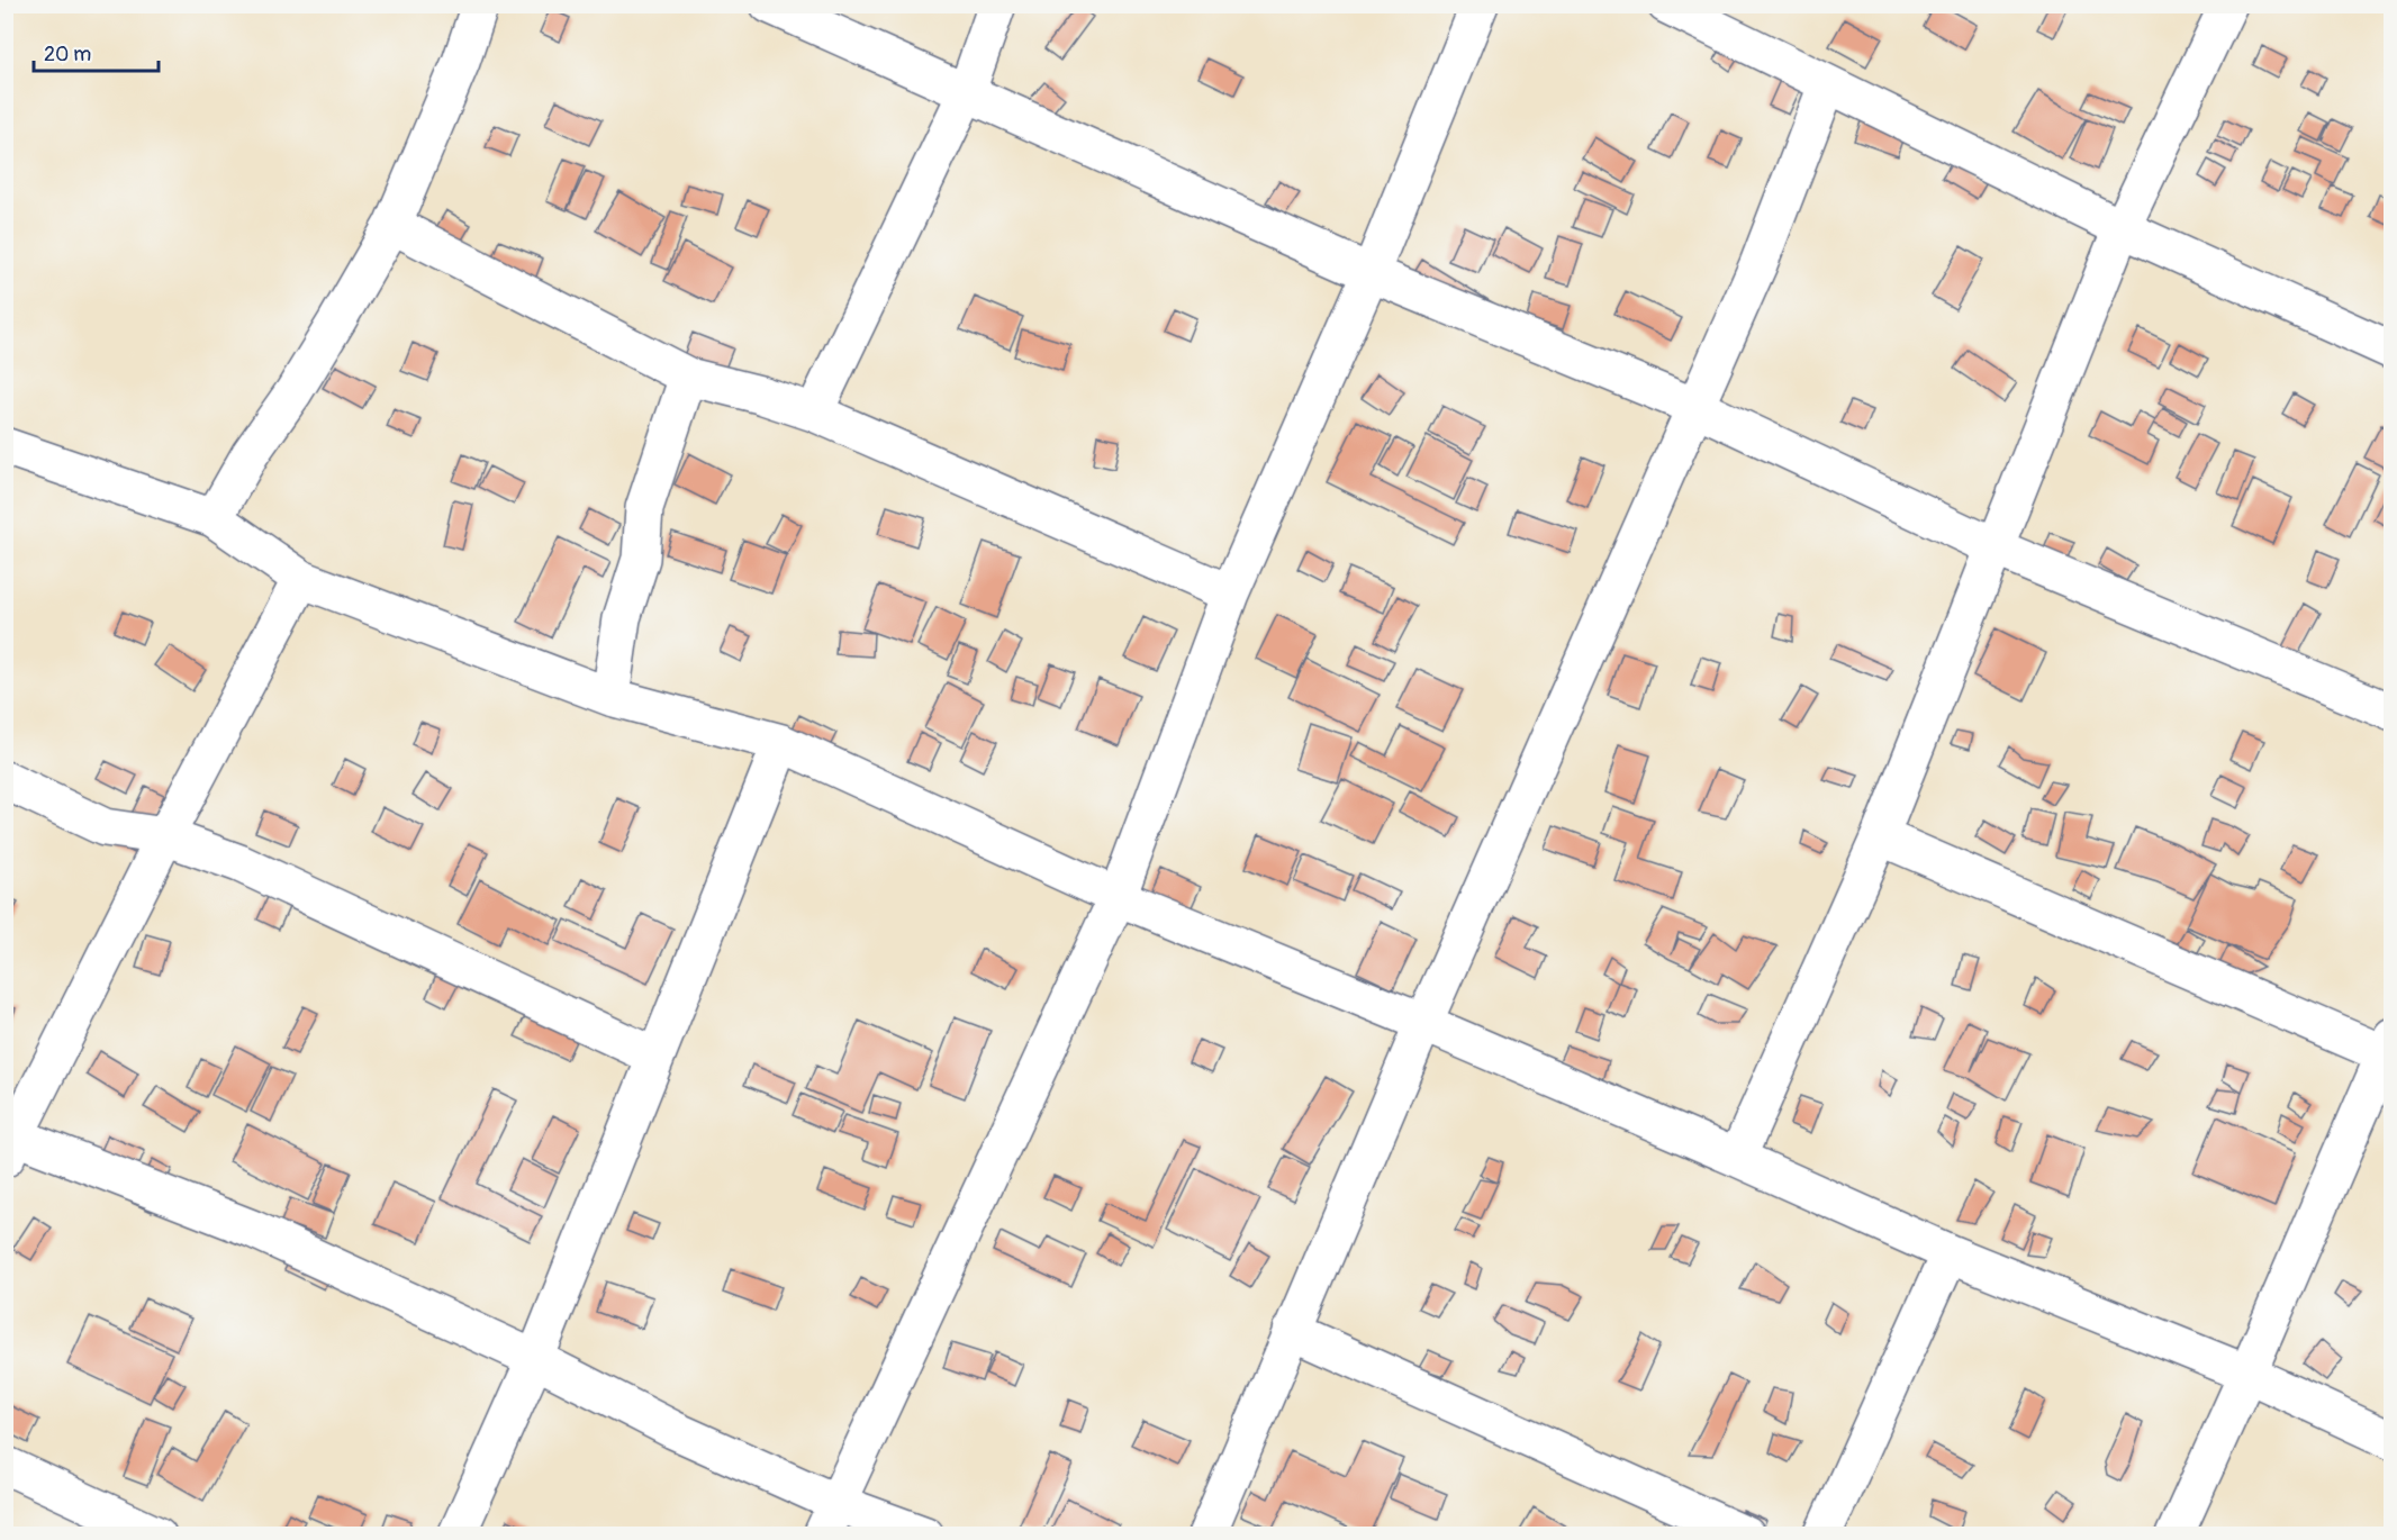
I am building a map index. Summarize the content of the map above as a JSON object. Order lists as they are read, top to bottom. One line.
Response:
{"scale_bar":"20 m"}
